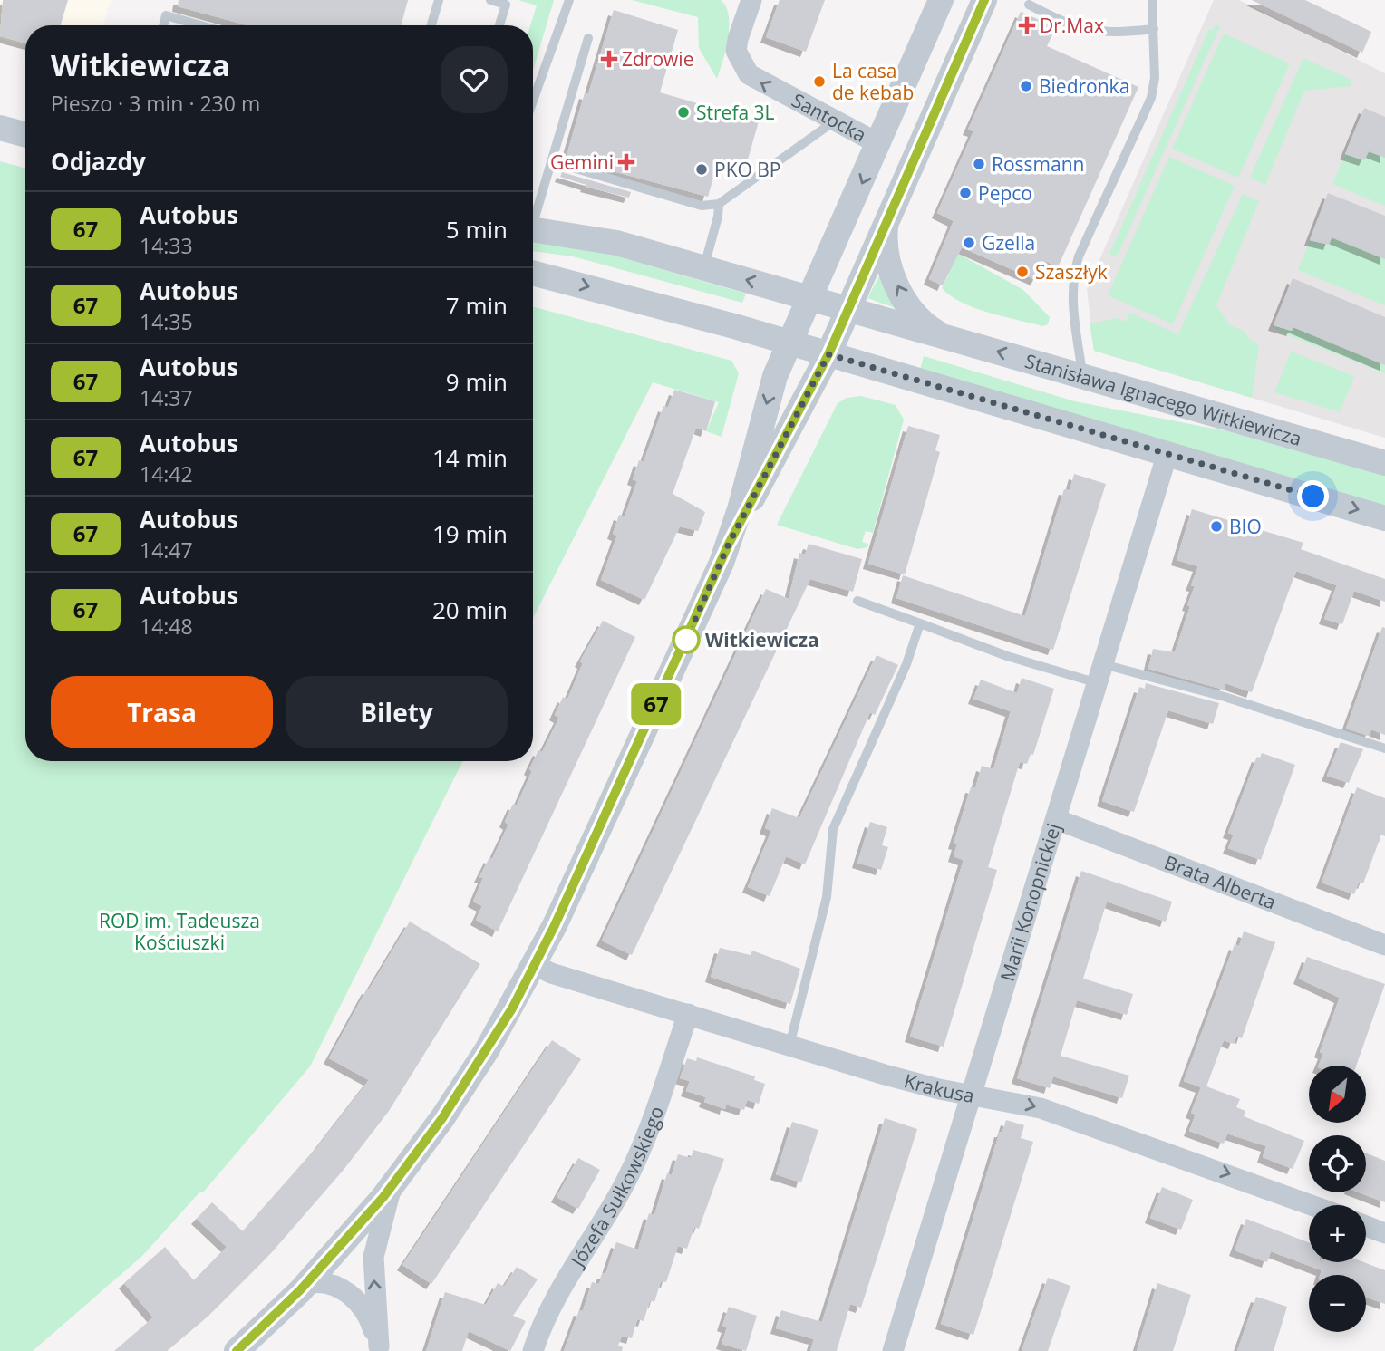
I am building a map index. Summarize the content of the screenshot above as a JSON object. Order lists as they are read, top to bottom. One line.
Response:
{"streets":{"street":["Santocka","Stanisława Ignacego Witkiewicza","Brata Alberta","Marii Konopnickiej","Krakusa","Józefa Sułkowskiego"]},"crossings":[["Santocka","Stanisława Ignacego Witkiewicza"],["Brata Alberta","Marii Konopnickiej"],["Marii Konopnickiej","Krakusa"],["Krakusa","Józefa Sułkowskiego"]],"one_way":["Krakusa"],"parks":["ROD im. Tadeusza Kościuszki"],"places":{"health":["Dr.Max","Zdrowie","Gemini"],"other":["La casa de kebab","Biedronka","Strefa 3L","Rossmann","PKO BP","Pepco","Gzella","Szaszłyk","BIO","Witkiewicza"]},"lines":["bus line 67"],"north":"bottom left","page":{"on_map":"67","heading":[["Witkiewicza","Pieszo · 3 min · 230 m"],"Odjazdy"],"list":[{"mark":"67","name":"Autobus","note":"14:33","value":"5 min"},{"mark":"67","name":"Autobus","note":"14:35","value":"7 min"},{"mark":"67","name":"Autobus","note":"14:37","value":"9 min"},{"mark":"67","name":"Autobus","note":"14:42","value":"14 min"},{"mark":"67","name":"Autobus","note":"14:47","value":"19 min"},{"mark":"67","name":"Autobus","note":"14:48","value":"20 min"}],"buttons":["Trasa","Bilety"],"map_buttons":["+","−"]}}
